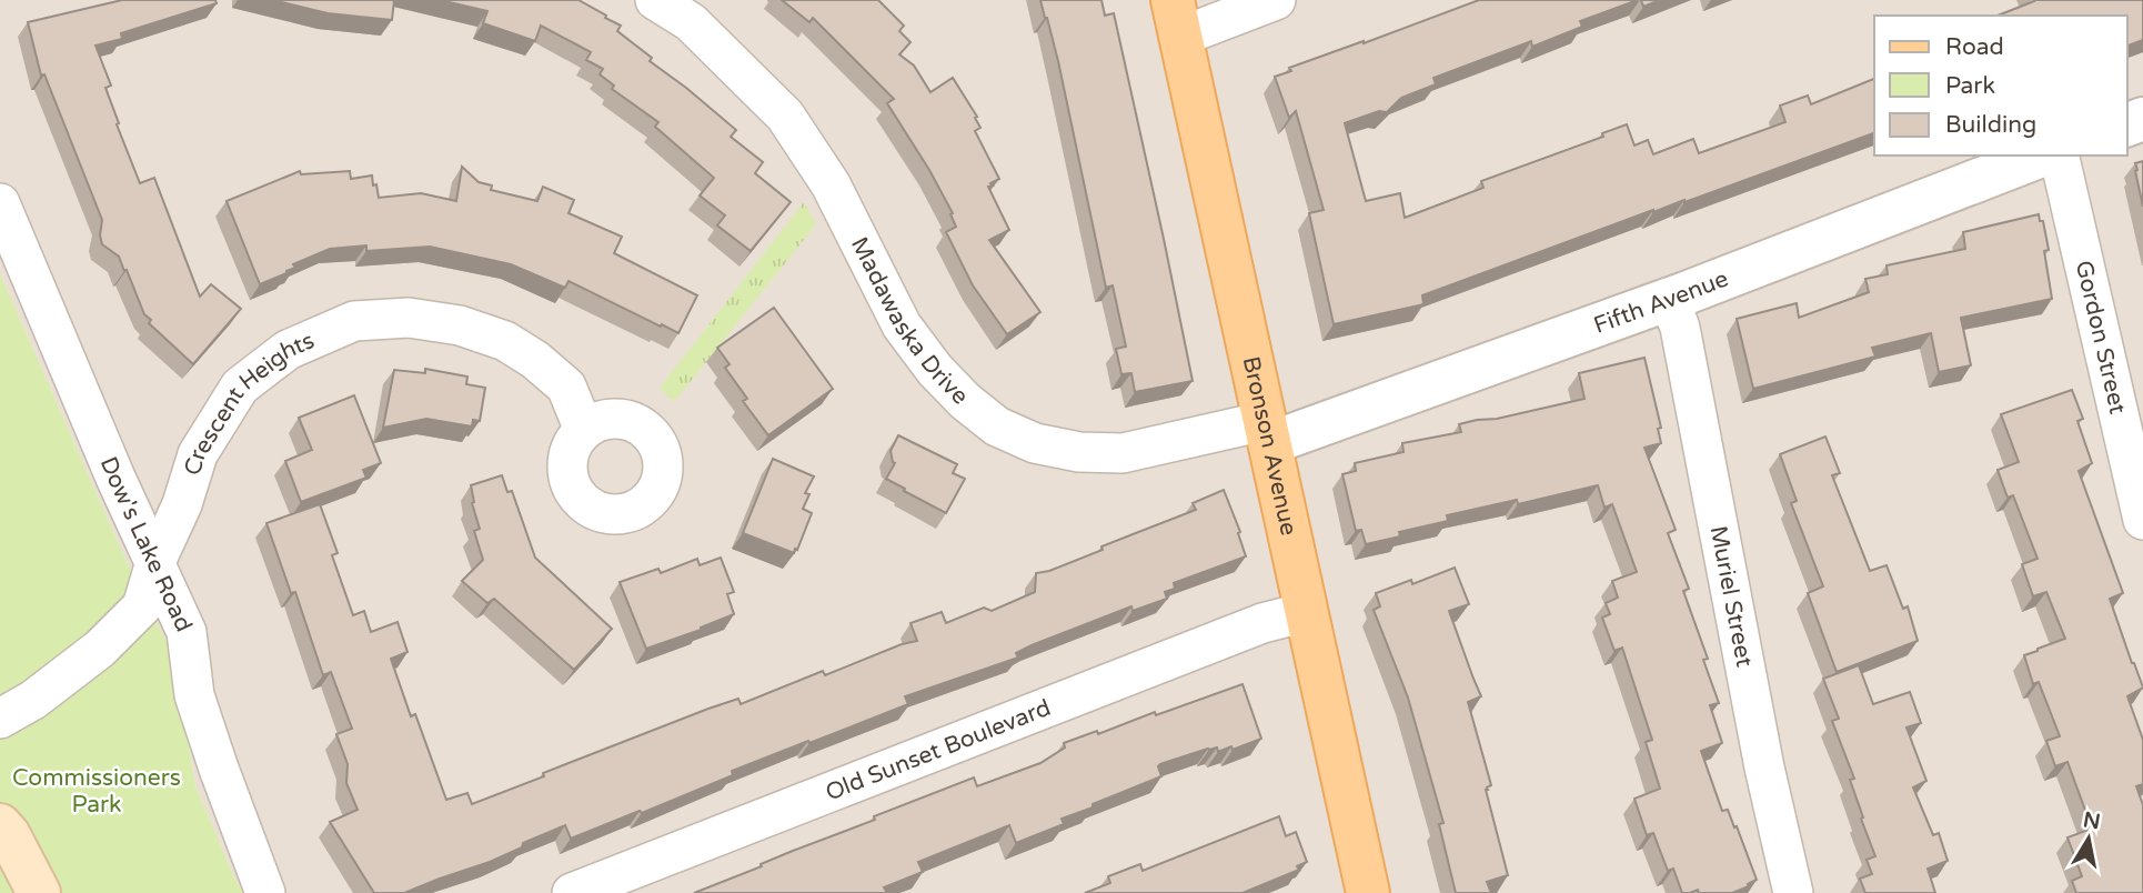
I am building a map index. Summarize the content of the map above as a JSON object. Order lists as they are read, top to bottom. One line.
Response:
{"streets":{"main road":["Bronson Avenue"],"street":["Fifth Avenue","Madawaska Drive","Gordon Street","Crescent Heights","Dow's Lake Road","Muriel Street","Old Sunset Boulevard"]},"crossings":[["Fifth Avenue","Madawaska Drive"],["Fifth Avenue","Bronson Avenue"],["Fifth Avenue","Muriel Street"],["Madawaska Drive","Bronson Avenue"],["Crescent Heights","Dow's Lake Road"],["Bronson Avenue","Old Sunset Boulevard"]],"parks":["Commissioners Park"],"legend":["Road","Park","Building"],"north":"top"}
